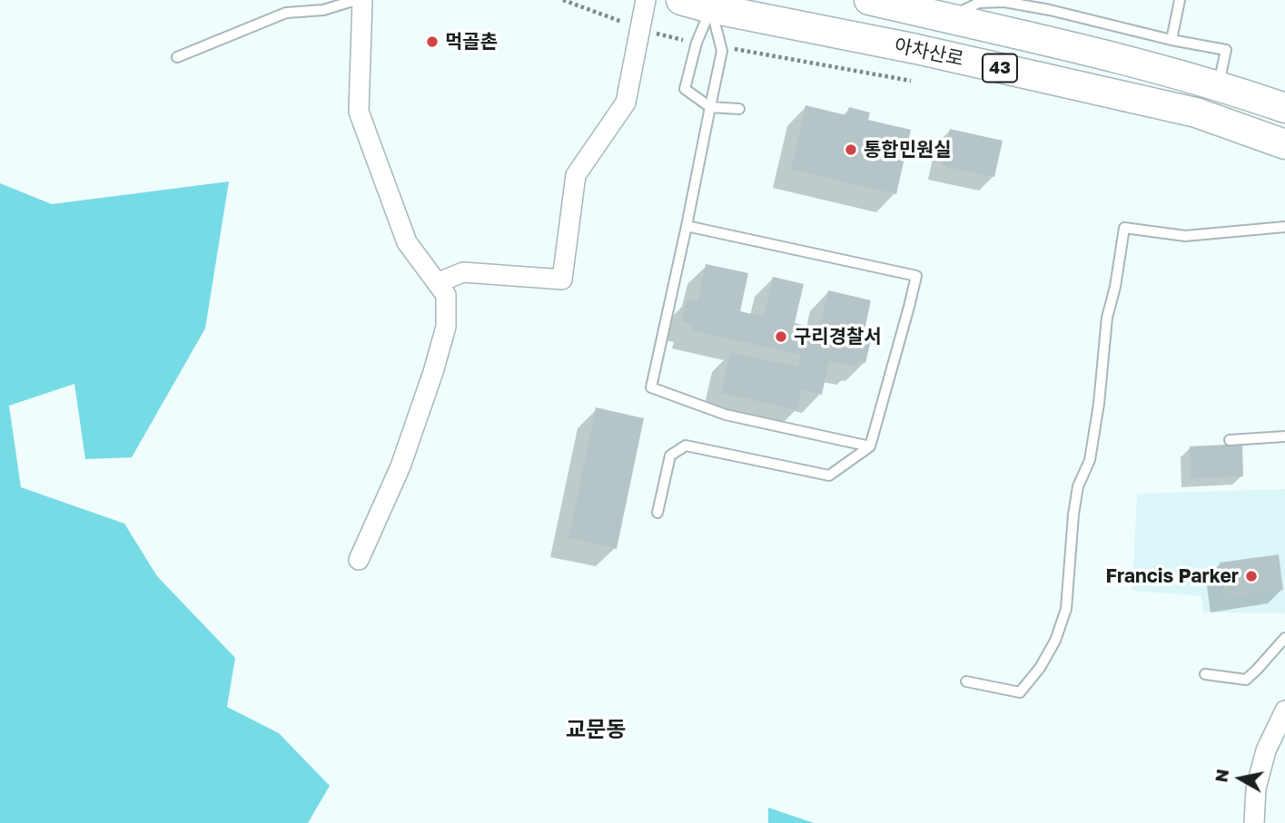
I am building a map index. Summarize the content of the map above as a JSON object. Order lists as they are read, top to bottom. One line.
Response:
{"streets":{"main road":["아차산로","43"]},"districts":["교문동"],"places":["먹골촌","통합민원실","구리경찰서","Francis Parker"],"north":"left"}
